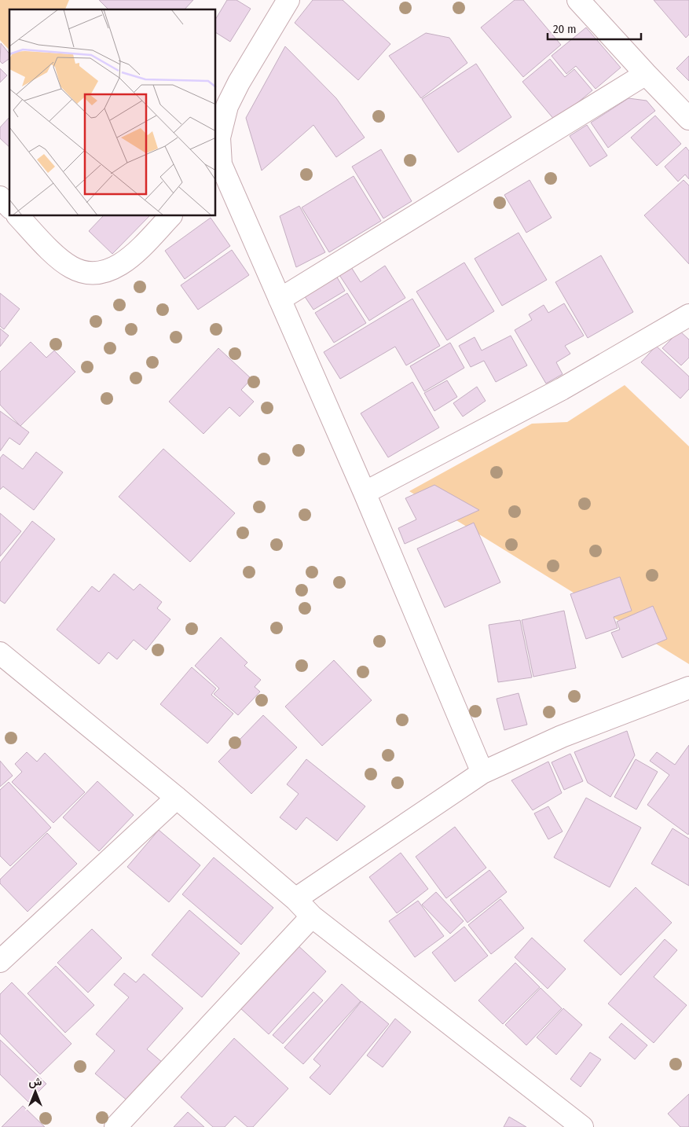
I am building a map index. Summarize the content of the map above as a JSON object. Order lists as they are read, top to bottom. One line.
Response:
{"scale_bar":"20 m","north":"top"}
